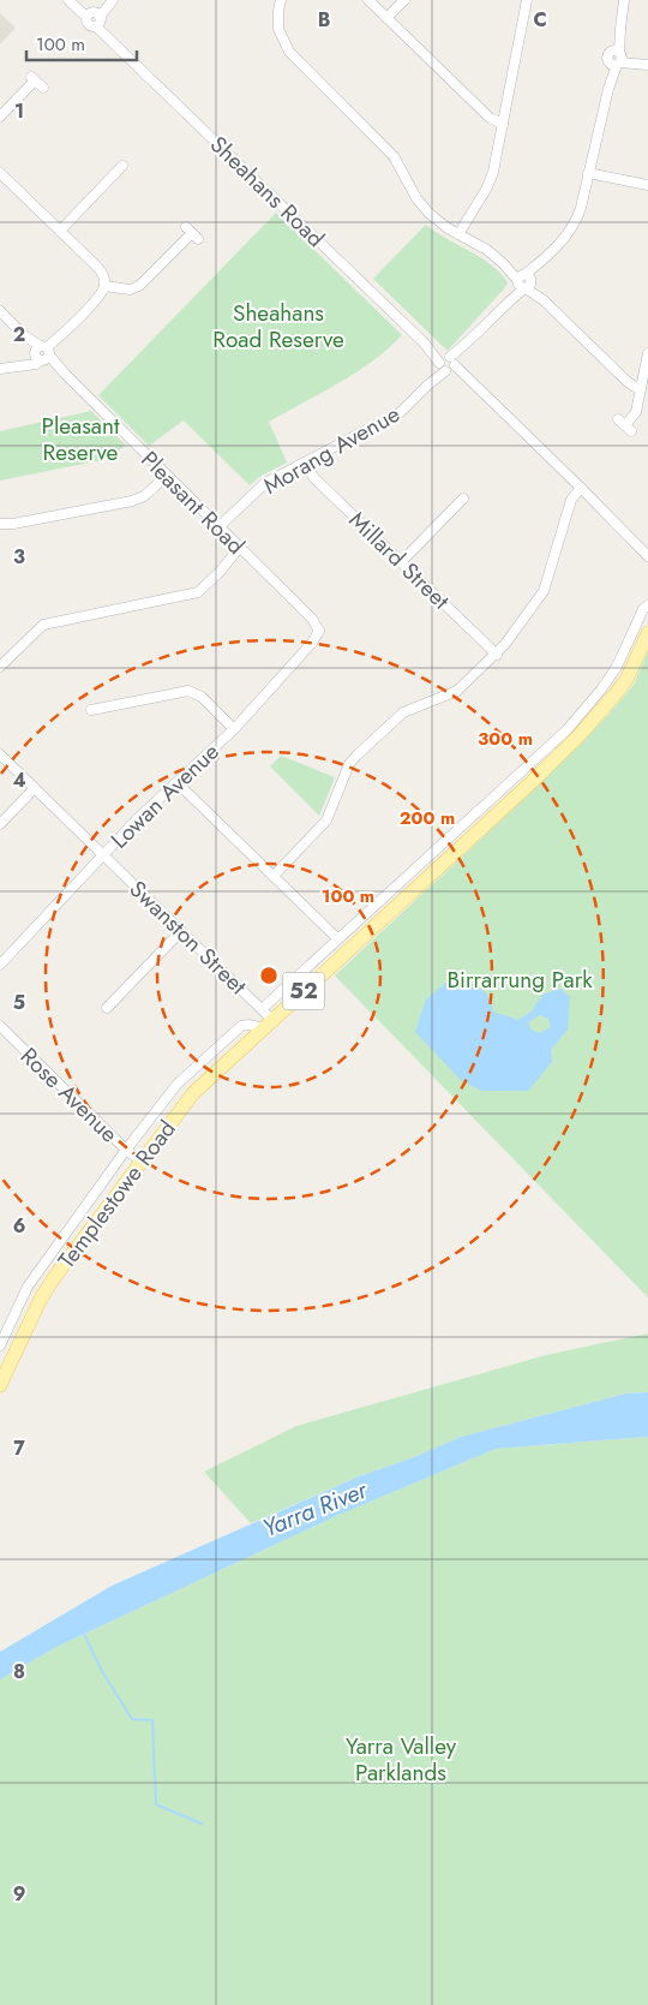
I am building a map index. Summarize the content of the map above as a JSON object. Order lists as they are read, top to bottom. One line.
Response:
{"streets":{"main road":["52","Templestowe Road"],"street":["Sheahans Road","Morang Avenue","Pleasant Road","Millard Street","Lowan Avenue","Swanston Street","Rose Avenue"]},"crossings":[["Sheahans Road","Morang Avenue"],["Morang Avenue","Pleasant Road"],["Morang Avenue","Millard Street"],["Pleasant Road","Lowan Avenue"],["Lowan Avenue","Swanston Street"],["Swanston Street","Templestowe Road"],["Rose Avenue","Templestowe Road"]],"water":["Yarra River"],"parks":["Sheahans Road Reserve","Pleasant Reserve","Birrarrung Park","Yarra Valley Parklands"],"scale_bar":"100 m","grid":{"columns":["B","C"],"rows":["1","2","3","4","5","6","7","8","9"]},"rings":["300 m","200 m","100 m"]}
